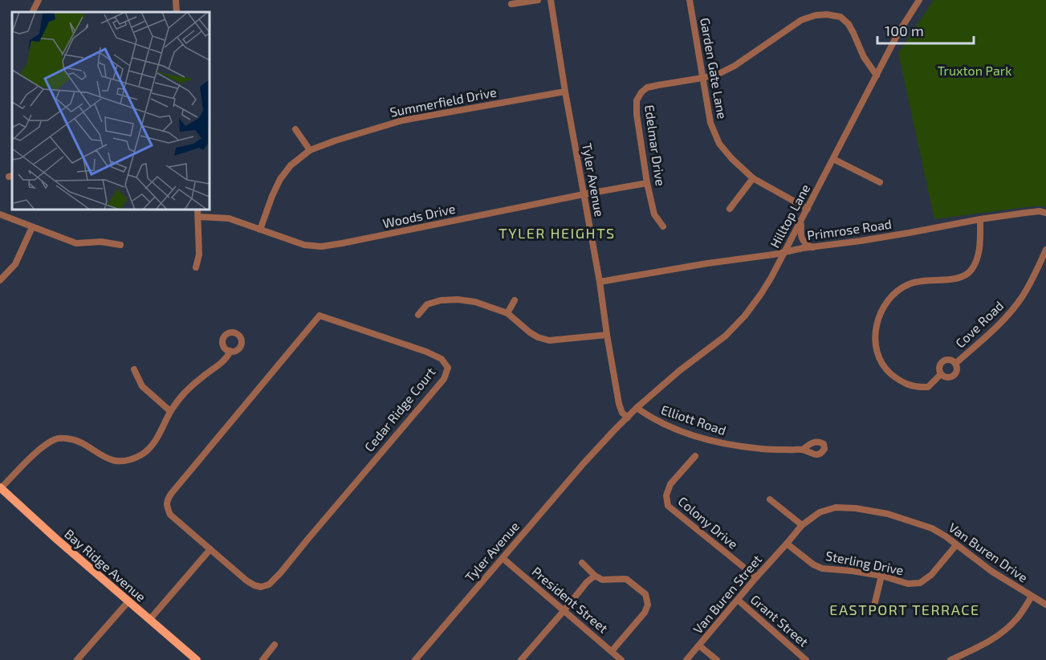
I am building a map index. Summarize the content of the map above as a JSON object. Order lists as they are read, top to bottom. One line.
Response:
{"streets":{"main road":["Bay Ridge Avenue"],"street":["Garden Gate Lane","Summerfield Drive","Edelmar Drive","Tyler Avenue","Woods Drive","Hilltop Lane","Primrose Road","Cove Road","Cedar Ridge Court","Elliott Road","Colony Drive","Van Buren Drive","Sterling Drive","Van Buren Street","President Street","Grant Street"]},"crossings":[["Garden Gate Lane","Edelmar Drive"],["Garden Gate Lane","Hilltop Lane"],["Summerfield Drive","Tyler Avenue"],["Summerfield Drive","Woods Drive"],["Edelmar Drive","Woods Drive"],["Edelmar Drive","Hilltop Lane"],["Tyler Avenue","Woods Drive"],["Tyler Avenue","Hilltop Lane"],["Tyler Avenue","Primrose Road"],["Tyler Avenue","Elliott Road"],["Tyler Avenue","President Street"],["Hilltop Lane","Primrose Road"],["Hilltop Lane","Elliott Road"],["Colony Drive","Van Buren Street"],["Van Buren Drive","Sterling Drive"],["Van Buren Drive","Van Buren Street"],["Sterling Drive","Van Buren Street"],["Van Buren Street","Grant Street"]],"districts":["TYLER HEIGHTS","EASTPORT TERRACE"],"parks":["Truxton Park"],"scale_bar":"100 m"}
